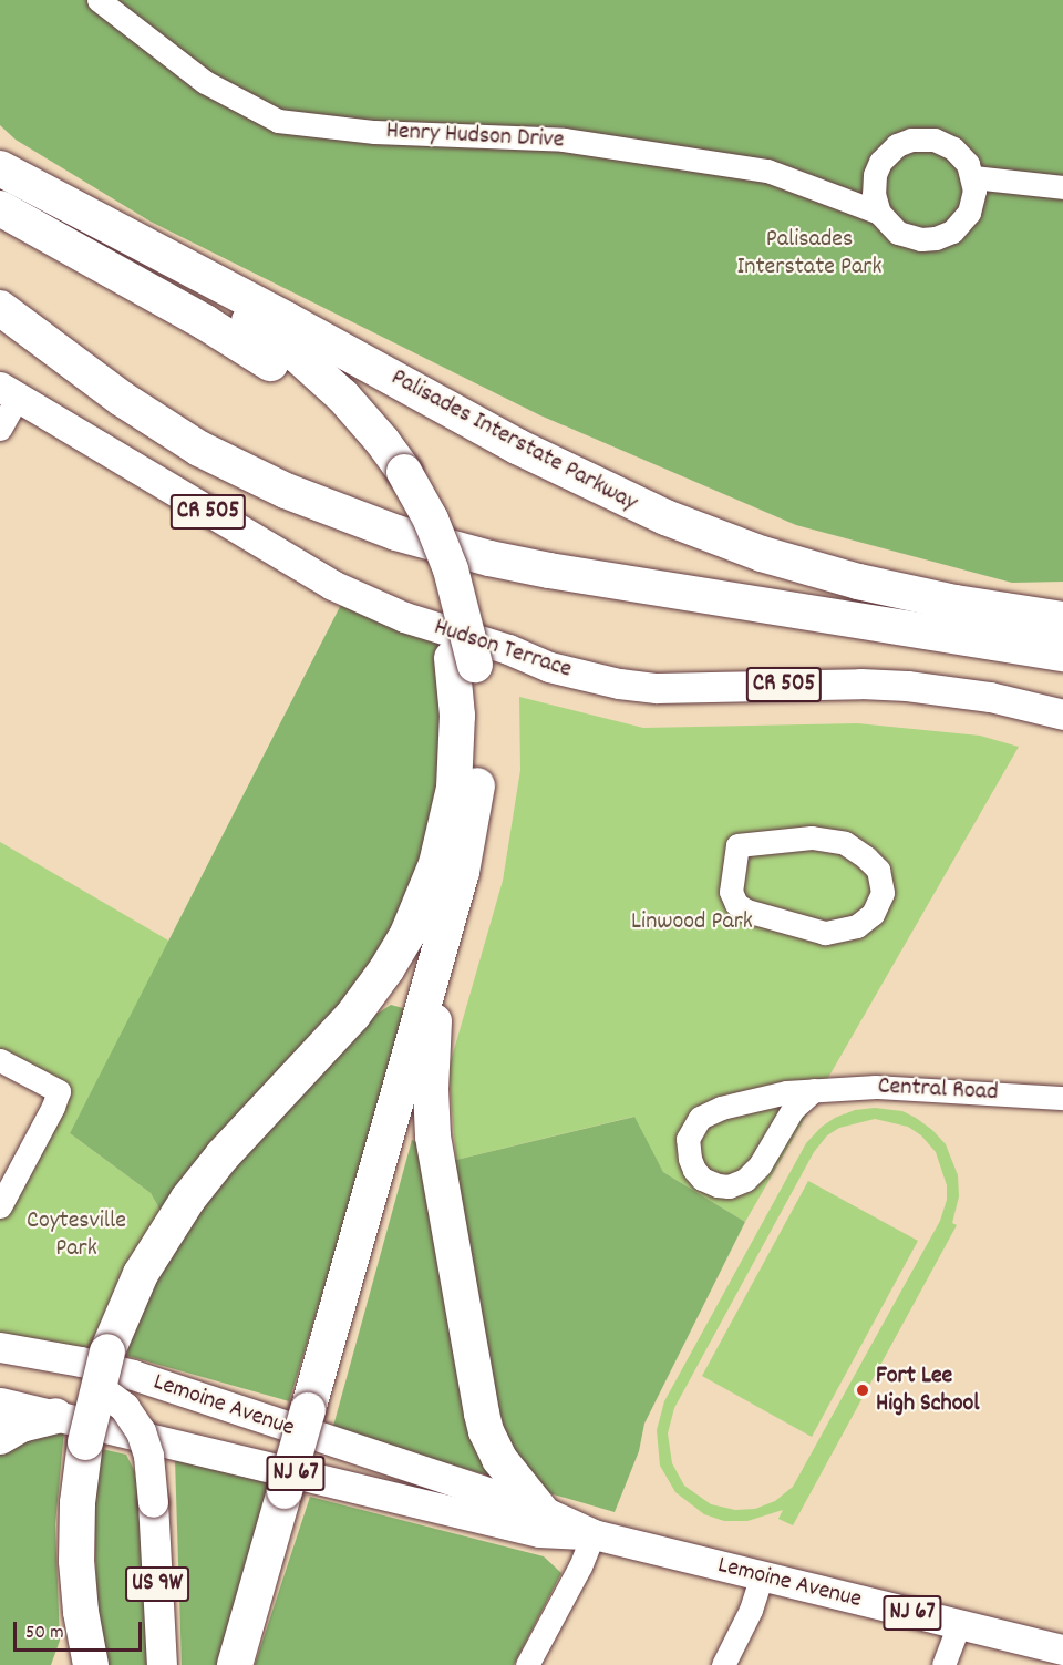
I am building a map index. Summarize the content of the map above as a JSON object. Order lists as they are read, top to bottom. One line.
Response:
{"streets":{"highway":["Palisades Interstate Parkway"],"main road":["CR 505","Hudson Terrace","Lemoine Avenue","NJ 67","US 9W"],"street":["Henry Hudson Drive","Central Road"]},"parks":["Palisades Interstate Park","Linwood Park","Coytesville Park"],"places":["Fort Lee High School"],"scale_bar":"50 m"}
